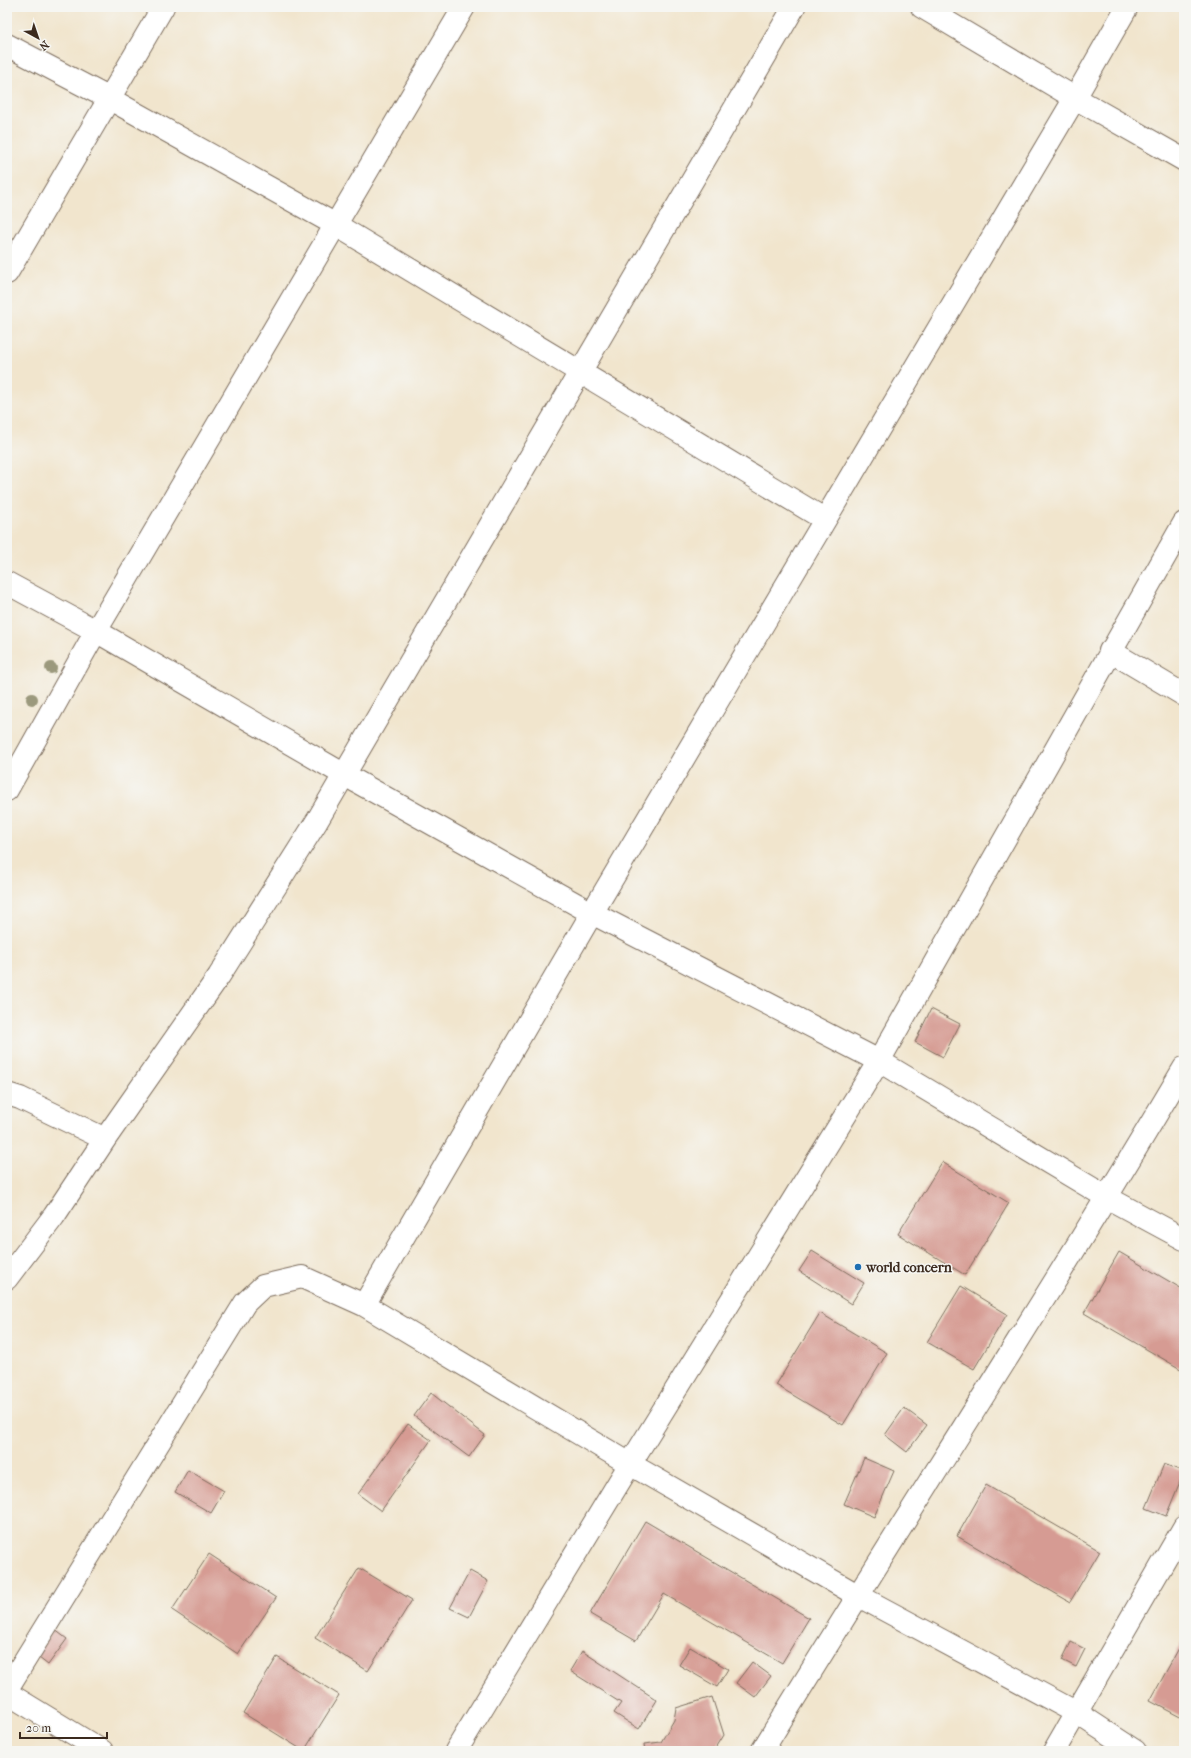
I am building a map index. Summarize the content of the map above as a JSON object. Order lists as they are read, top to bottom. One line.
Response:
{"places":["world concern"],"scale_bar":"20 m","north":"bottom right"}
